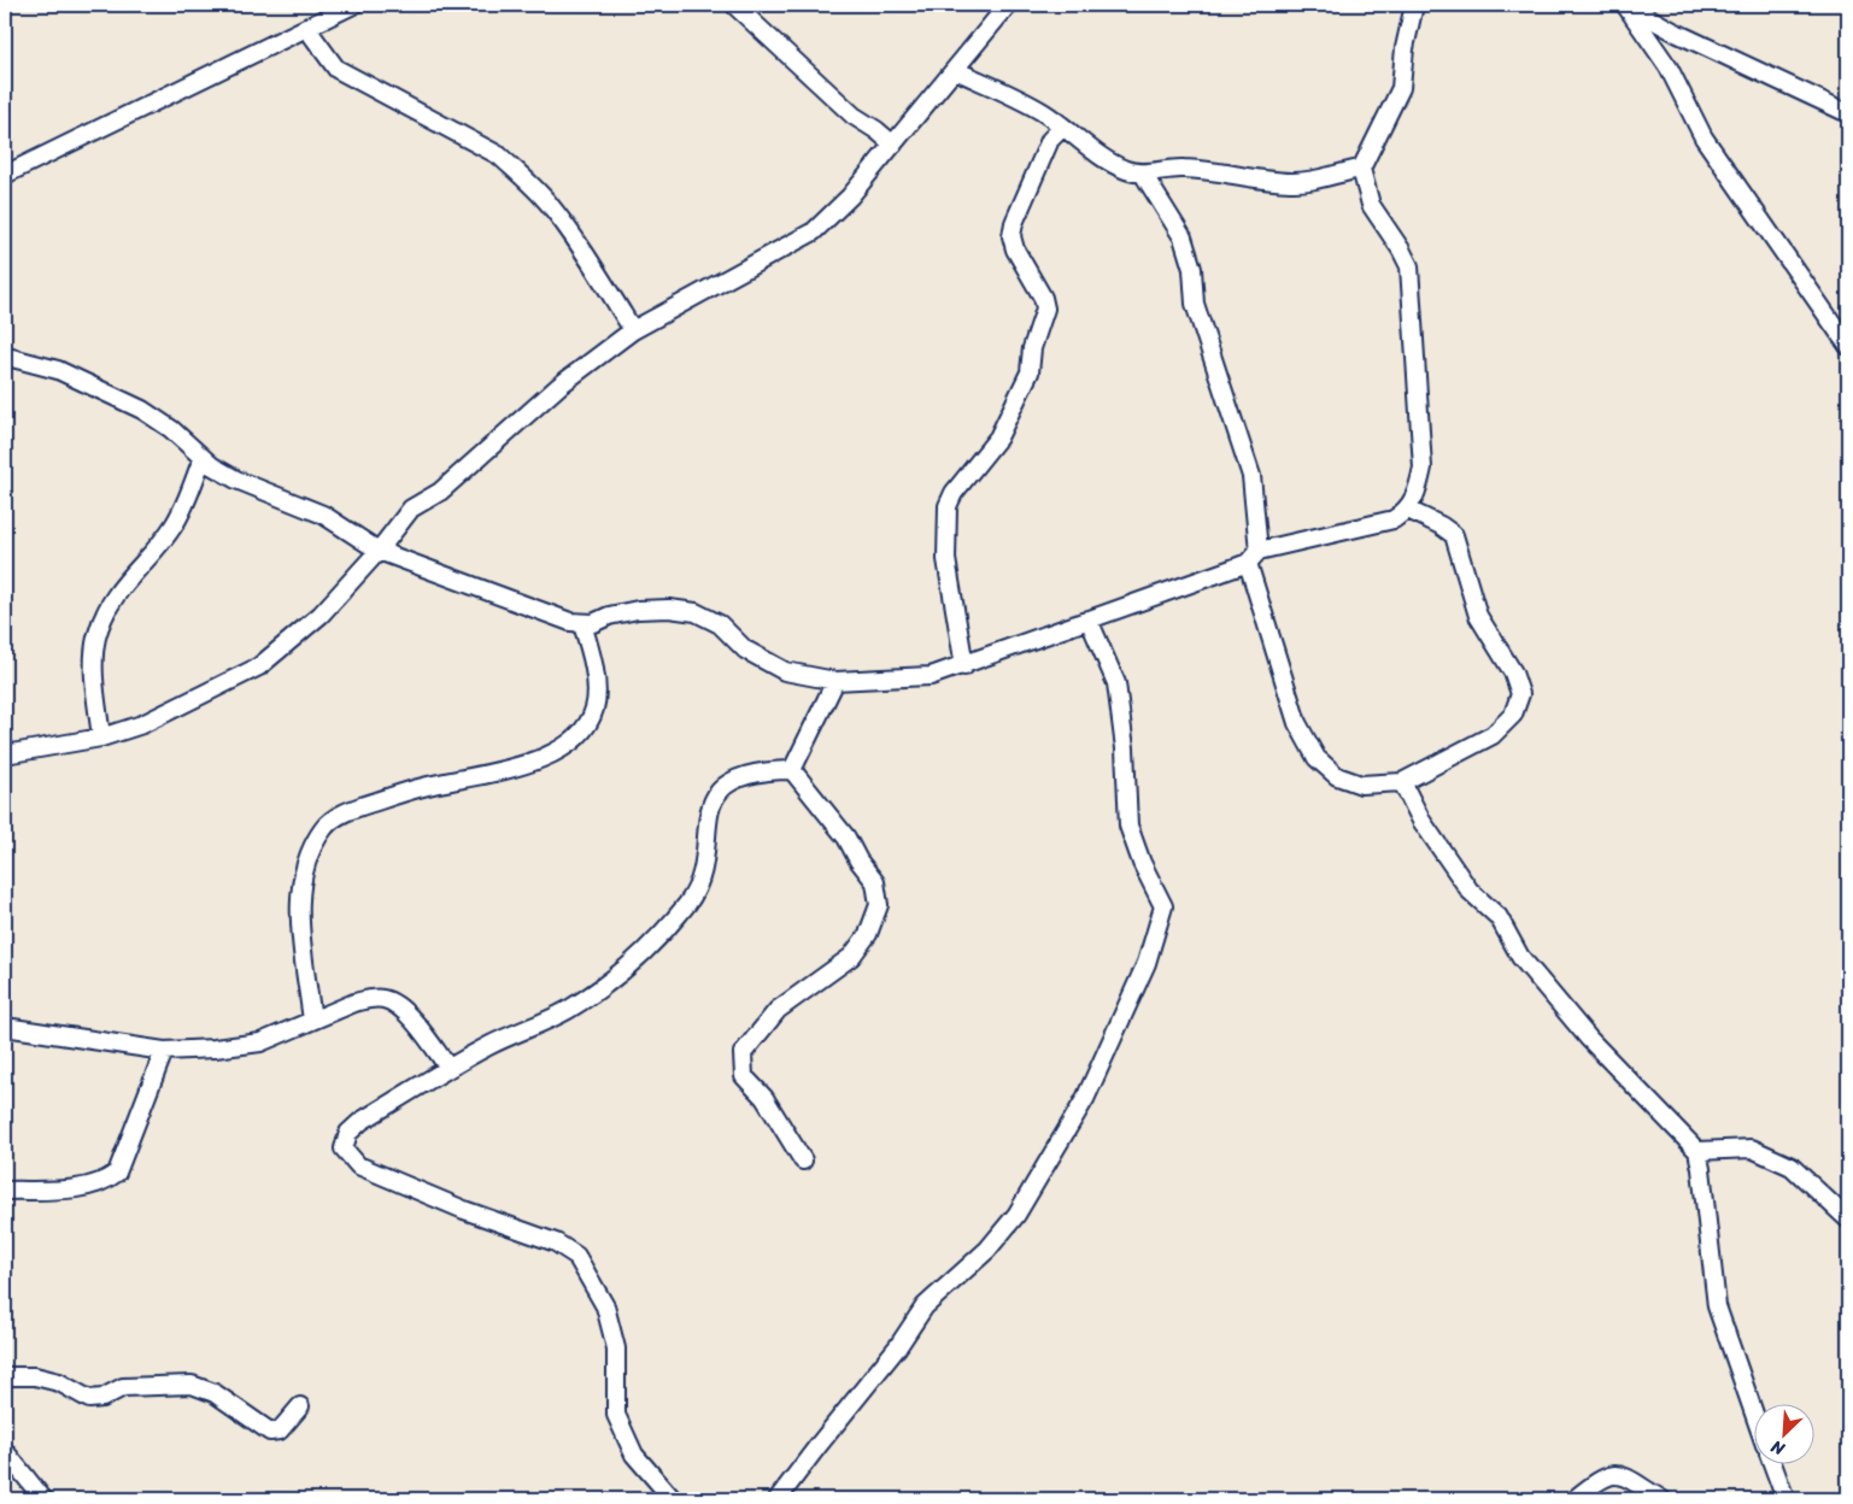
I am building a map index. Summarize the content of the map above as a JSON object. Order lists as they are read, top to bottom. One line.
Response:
{"north":"bottom left"}
